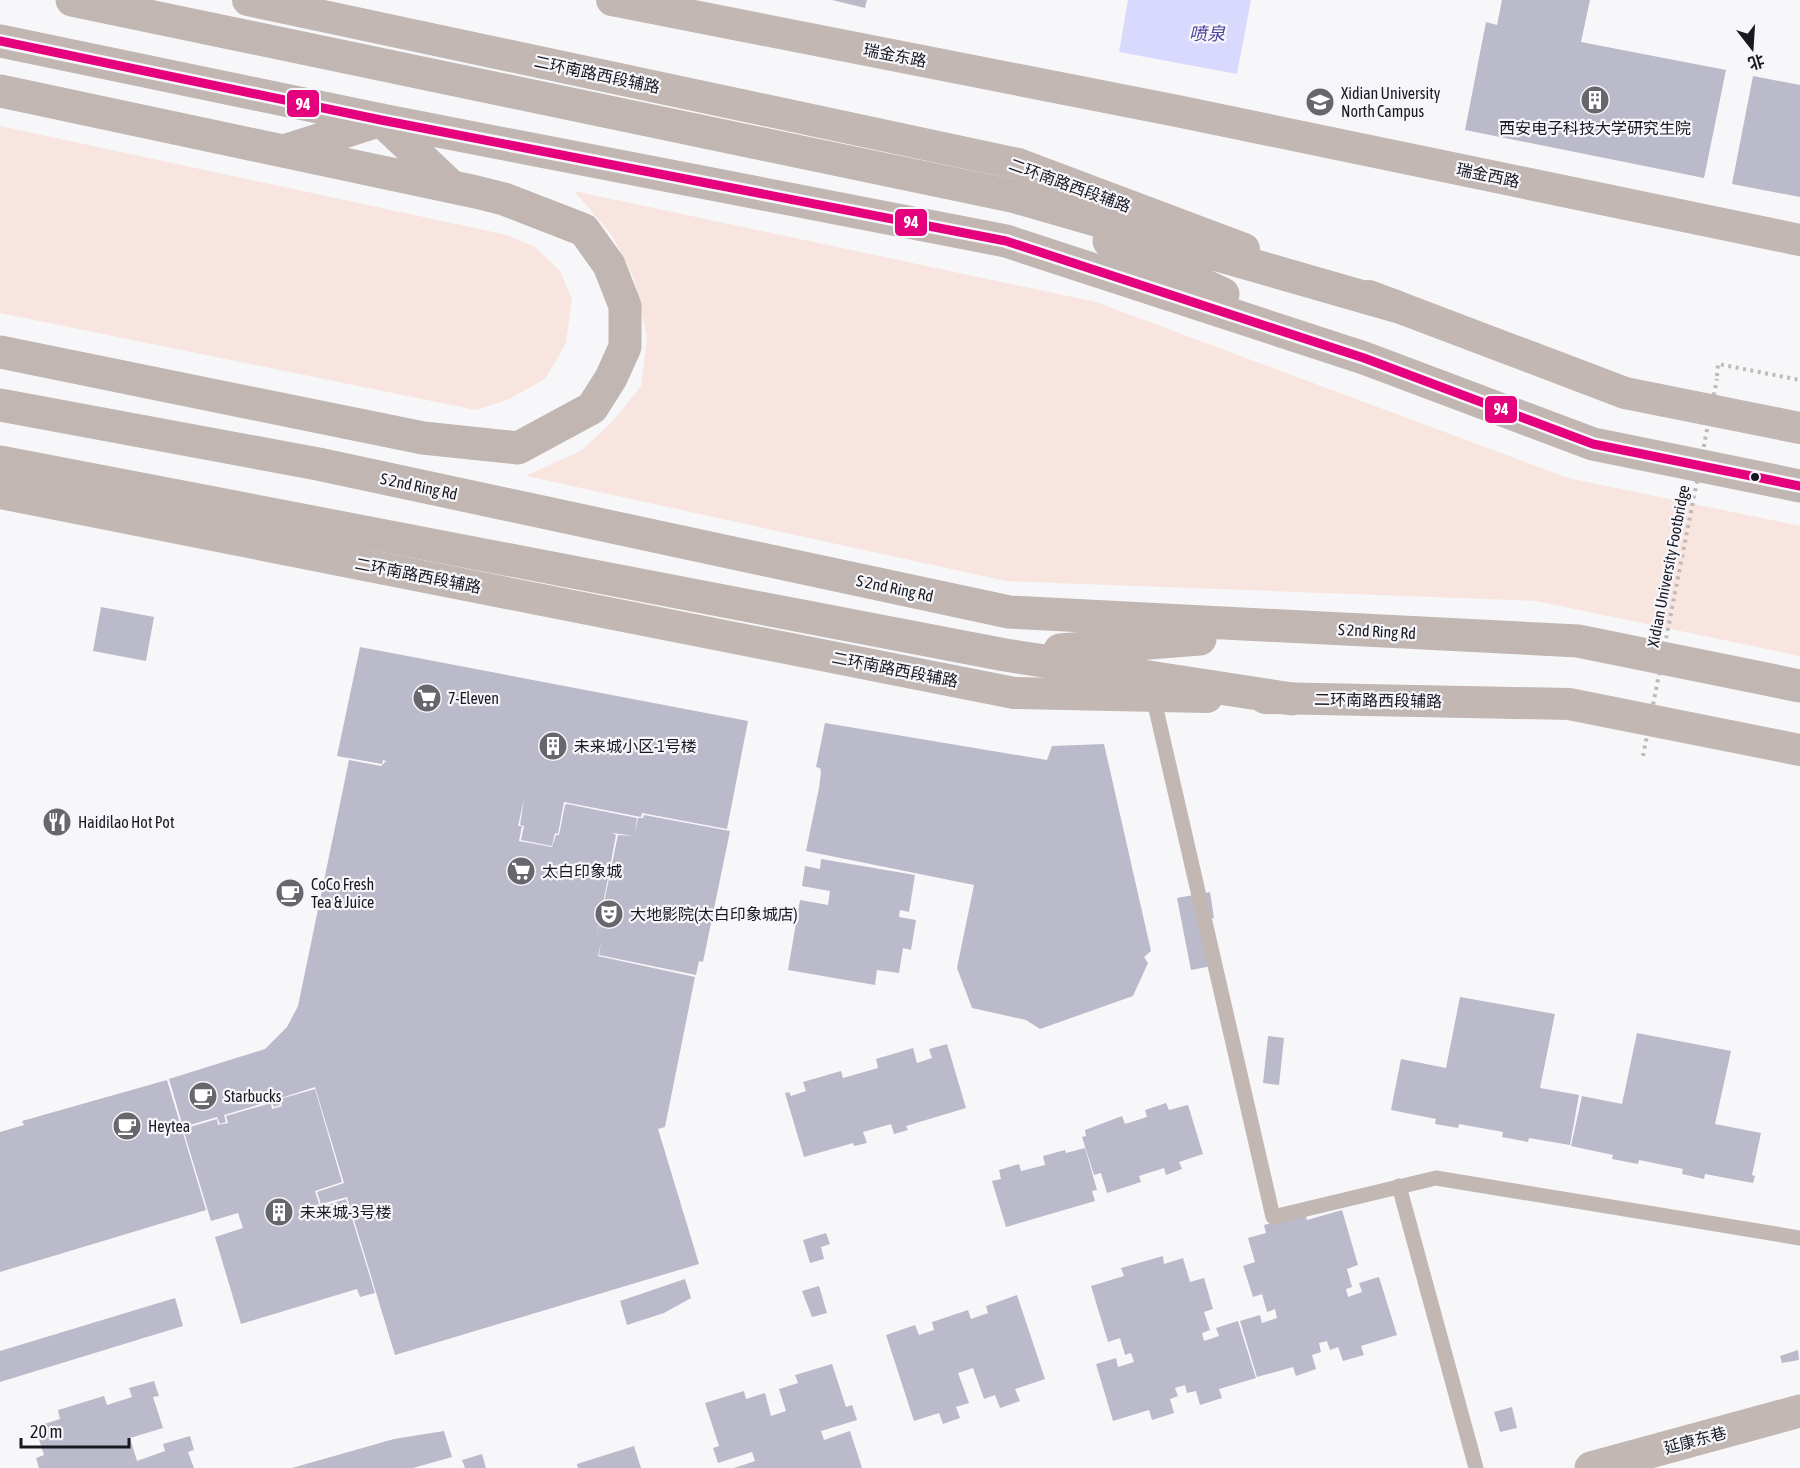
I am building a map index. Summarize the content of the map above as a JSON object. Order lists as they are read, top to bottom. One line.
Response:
{"streets":{"highway":["S 2nd Ring Rd"],"street":["瑞金东路","二环南路西段辅路","瑞金西路","延康东巷"],"path":["Xidian University Footbridge"]},"crossings":[["瑞金东路","瑞金西路"]],"water":["喷泉"],"places":{"building":["西安电子科技大学研究生院","未来城小区-1号楼","未来城-3号楼"],"school or university":["Xidian University North Campus"],"supermarket":["7-Eleven","太白印象城"],"restaurant":["Haidilao Hot Pot"],"cafe":["CoCo Fresh Tea & Juice","Starbucks","Heytea"],"theatre":["大地影院(太白印象城店)"]},"lines":["transit line 94"],"scale_bar":"20 m","north":"bottom"}
